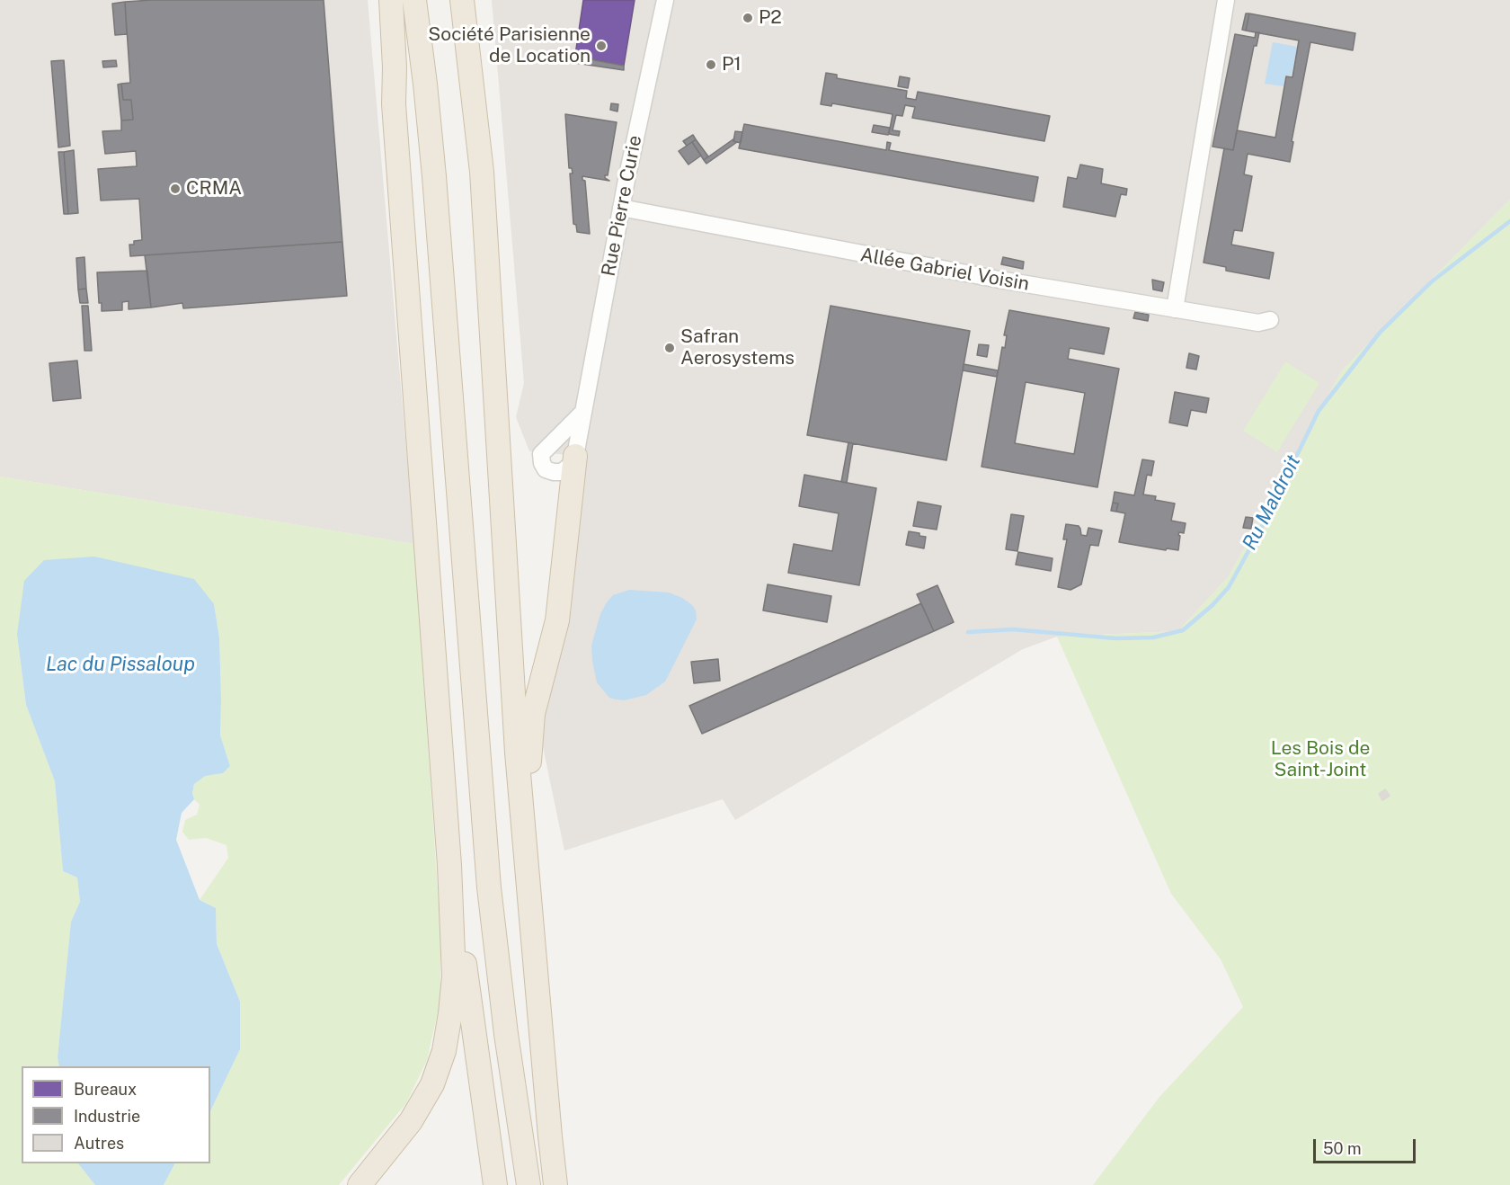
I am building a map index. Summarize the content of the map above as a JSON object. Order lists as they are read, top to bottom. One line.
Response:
{"streets":{"street":["Rue Pierre Curie","Allée Gabriel Voisin"]},"crossings":[["Rue Pierre Curie","Allée Gabriel Voisin"]],"water":["Ru Maldroit","Lac du Pissaloup"],"parks":["Les Bois de Saint-Joint"],"places":["P2","Société Parisienne de Location","P1","CRMA","Safran Aerosystems"],"legend":["Bureaux","Industrie","Autres"],"scale_bar":"50 m"}
